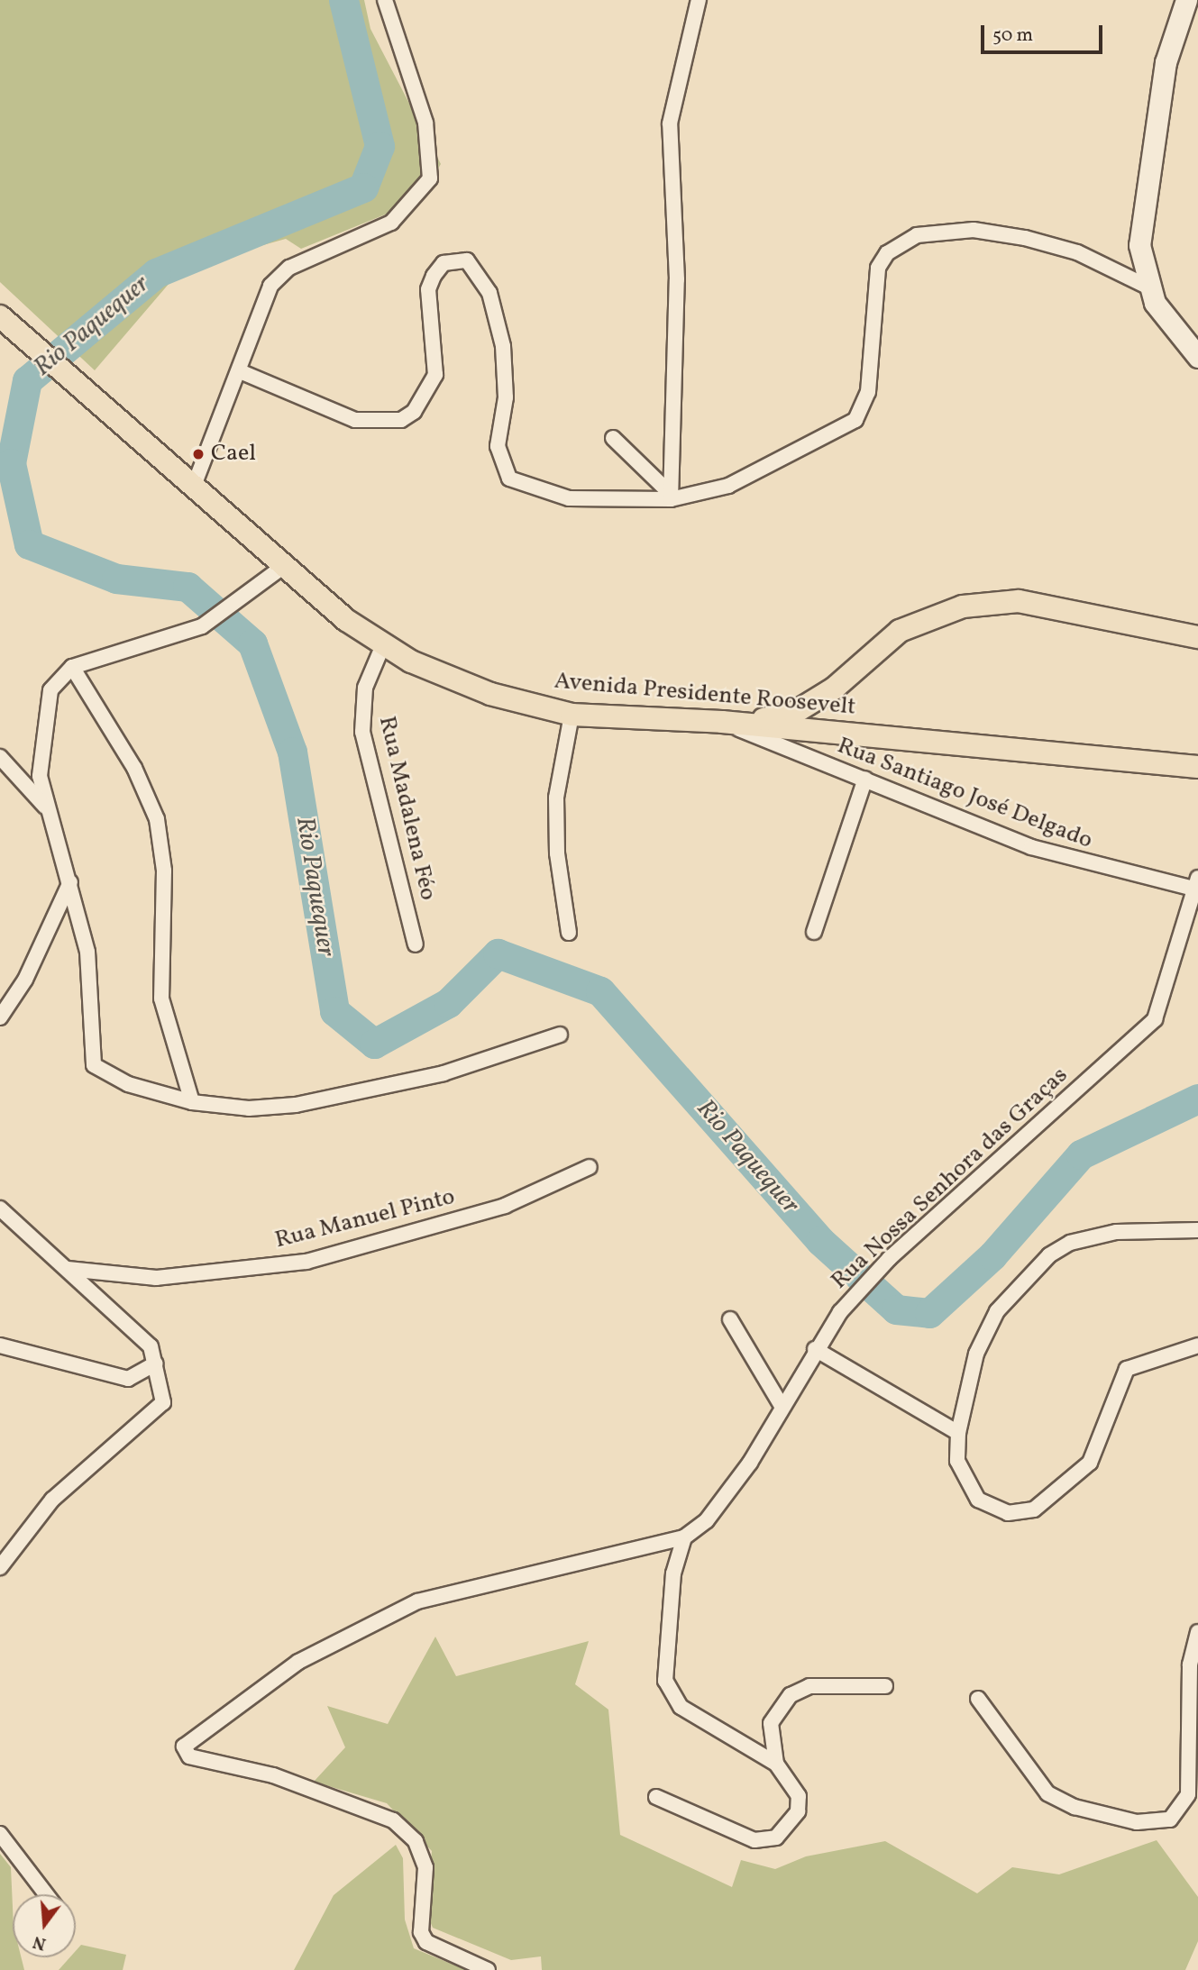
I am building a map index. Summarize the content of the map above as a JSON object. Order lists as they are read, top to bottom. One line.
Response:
{"streets":{"main road":["Avenida Presidente Roosevelt"],"street":["Rua Santiago José Delgado","Rua Madalena Féo","Rua Nossa Senhora das Graças","Rua Manuel Pinto"]},"crossings":[["Avenida Presidente Roosevelt","Rua Santiago José Delgado"],["Avenida Presidente Roosevelt","Rua Madalena Féo"],["Rua Santiago José Delgado","Rua Nossa Senhora das Graças"]],"water":["Rio Paquequer"],"places":["Cael"],"scale_bar":"50 m","north":"bottom"}
